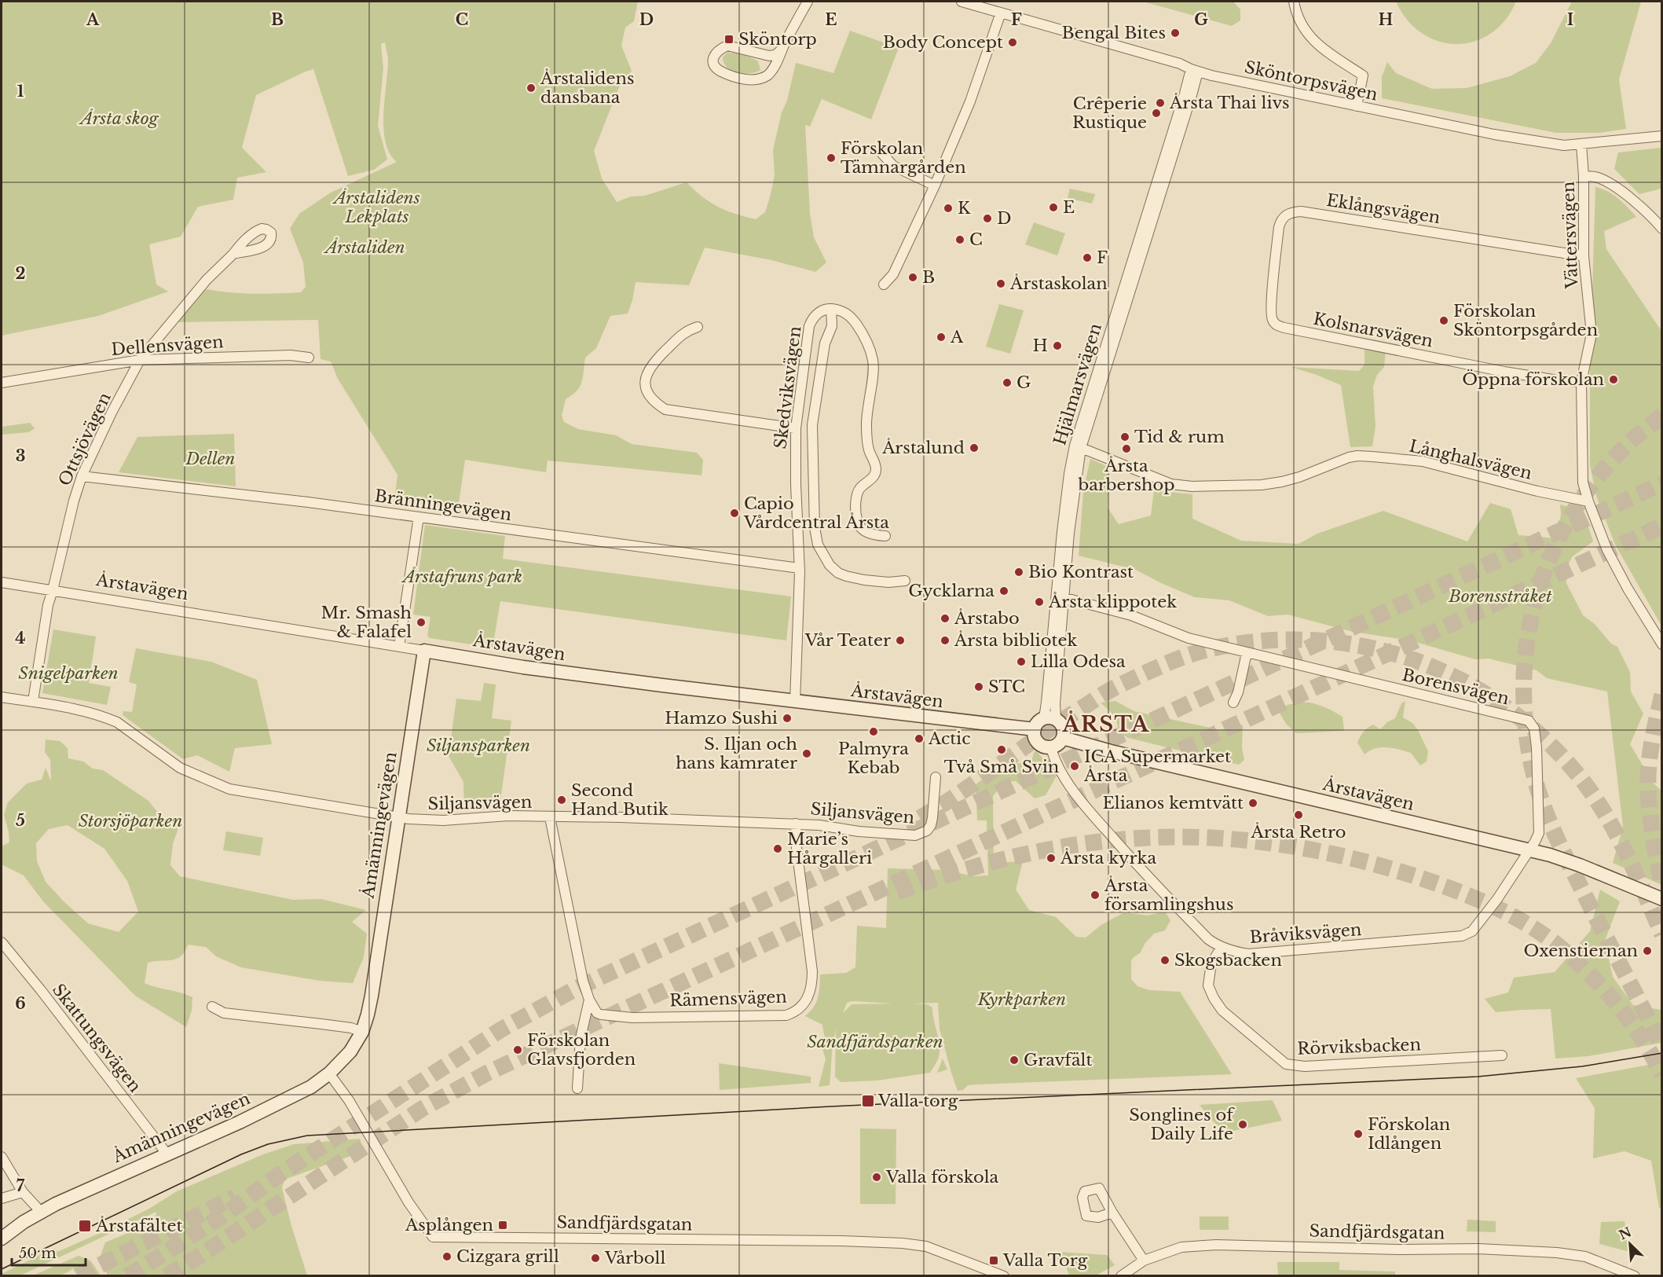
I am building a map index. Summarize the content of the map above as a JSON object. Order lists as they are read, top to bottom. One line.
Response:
{"streets":{"street":["Sköntorpsvägen","Eklångsvägen","Vättersvägen","Kolsnarsvägen","Dellensvägen","Hjälmarsvägen","Skedviksvägen","Ottsjövägen","Långhalsvägen","Bränningevägen","Årstavägen","Borensvägen","Siljansvägen","Åmänningevägen","Bråviksvägen","Rämensvägen","Skattungsvägen","Rörviksbacken","Sandfjärdsgatan"]},"crossings":[["Sköntorpsvägen","Vättersvägen"],["Sköntorpsvägen","Hjälmarsvägen"],["Eklångsvägen","Vättersvägen"],["Eklångsvägen","Kolsnarsvägen"],["Vättersvägen","Kolsnarsvägen"],["Vättersvägen","Långhalsvägen"],["Dellensvägen","Ottsjövägen"],["Hjälmarsvägen","Långhalsvägen"],["Hjälmarsvägen","Årstavägen"],["Hjälmarsvägen","Borensvägen"],["Hjälmarsvägen","Bråviksvägen"],["Skedviksvägen","Bränningevägen"],["Skedviksvägen","Årstavägen"],["Ottsjövägen","Bränningevägen"],["Ottsjövägen","Årstavägen"],["Ottsjövägen","Siljansvägen"],["Årstavägen","Borensvägen"],["Årstavägen","Åmänningevägen"],["Årstavägen","Bråviksvägen"],["Borensvägen","Bråviksvägen"],["Siljansvägen","Åmänningevägen"],["Siljansvägen","Rämensvägen"],["Åmänningevägen","Skattungsvägen"],["Åmänningevägen","Sandfjärdsgatan"],["Bråviksvägen","Rörviksbacken"]],"districts":["ÅRSTA"],"parks":["Årsta skog","Årstalidens Lekplats","Årstaliden","Dellen","Årstafruns park","Borensstråket","Snigelparken","Siljansparken","Storsjöparken","Kyrkparken","Sandfjärdsparken"],"places":{"other":["Bengal Bites","Body Concept","Årstalidens dansbana","Årsta Thai livs","Crêperie Rustique","Förskolan Tämnargården","E","K","D","C","F","B","Årstaskolan","Förskolan Sköntorpsgården","A","H","Öppna förskolan","G","Tid & rum","Årstalund","Årsta barbershop","Capio Vårdcentral Årsta","Bio Kontrast","Gycklarna","Årsta klippotek","Årstabo","Mr. Smash & Falafel","Vår Teater","Årsta bibliotek","Lilla Odesa","STC","Hamzo Sushi","Palmyra Kebab","Actic","Två Små Svin","S. Iljan och hans kamrater","ICA Supermarket Årsta","Second Hand Butik","Elianos kemtvätt","Årsta Retro","Marie’s Hårgalleri","Årsta kyrka","Årsta församlingshus","Oxenstiernan","Skogsbacken","Förskolan Glavsfjorden","Gravfält","Songlines of Daily Life","Förskolan Idlången","Valla förskola","Cizgara grill","Vårboll"],"transit":["Sköntorp","Valla torg","Asplången","Årstafältet","Valla Torg"]},"scale_bar":"50 m","north":"top left","grid":{"columns":["A","B","C","D","E","F","G","H","I"],"rows":["1","2","3","4","5","6","7"]}}
